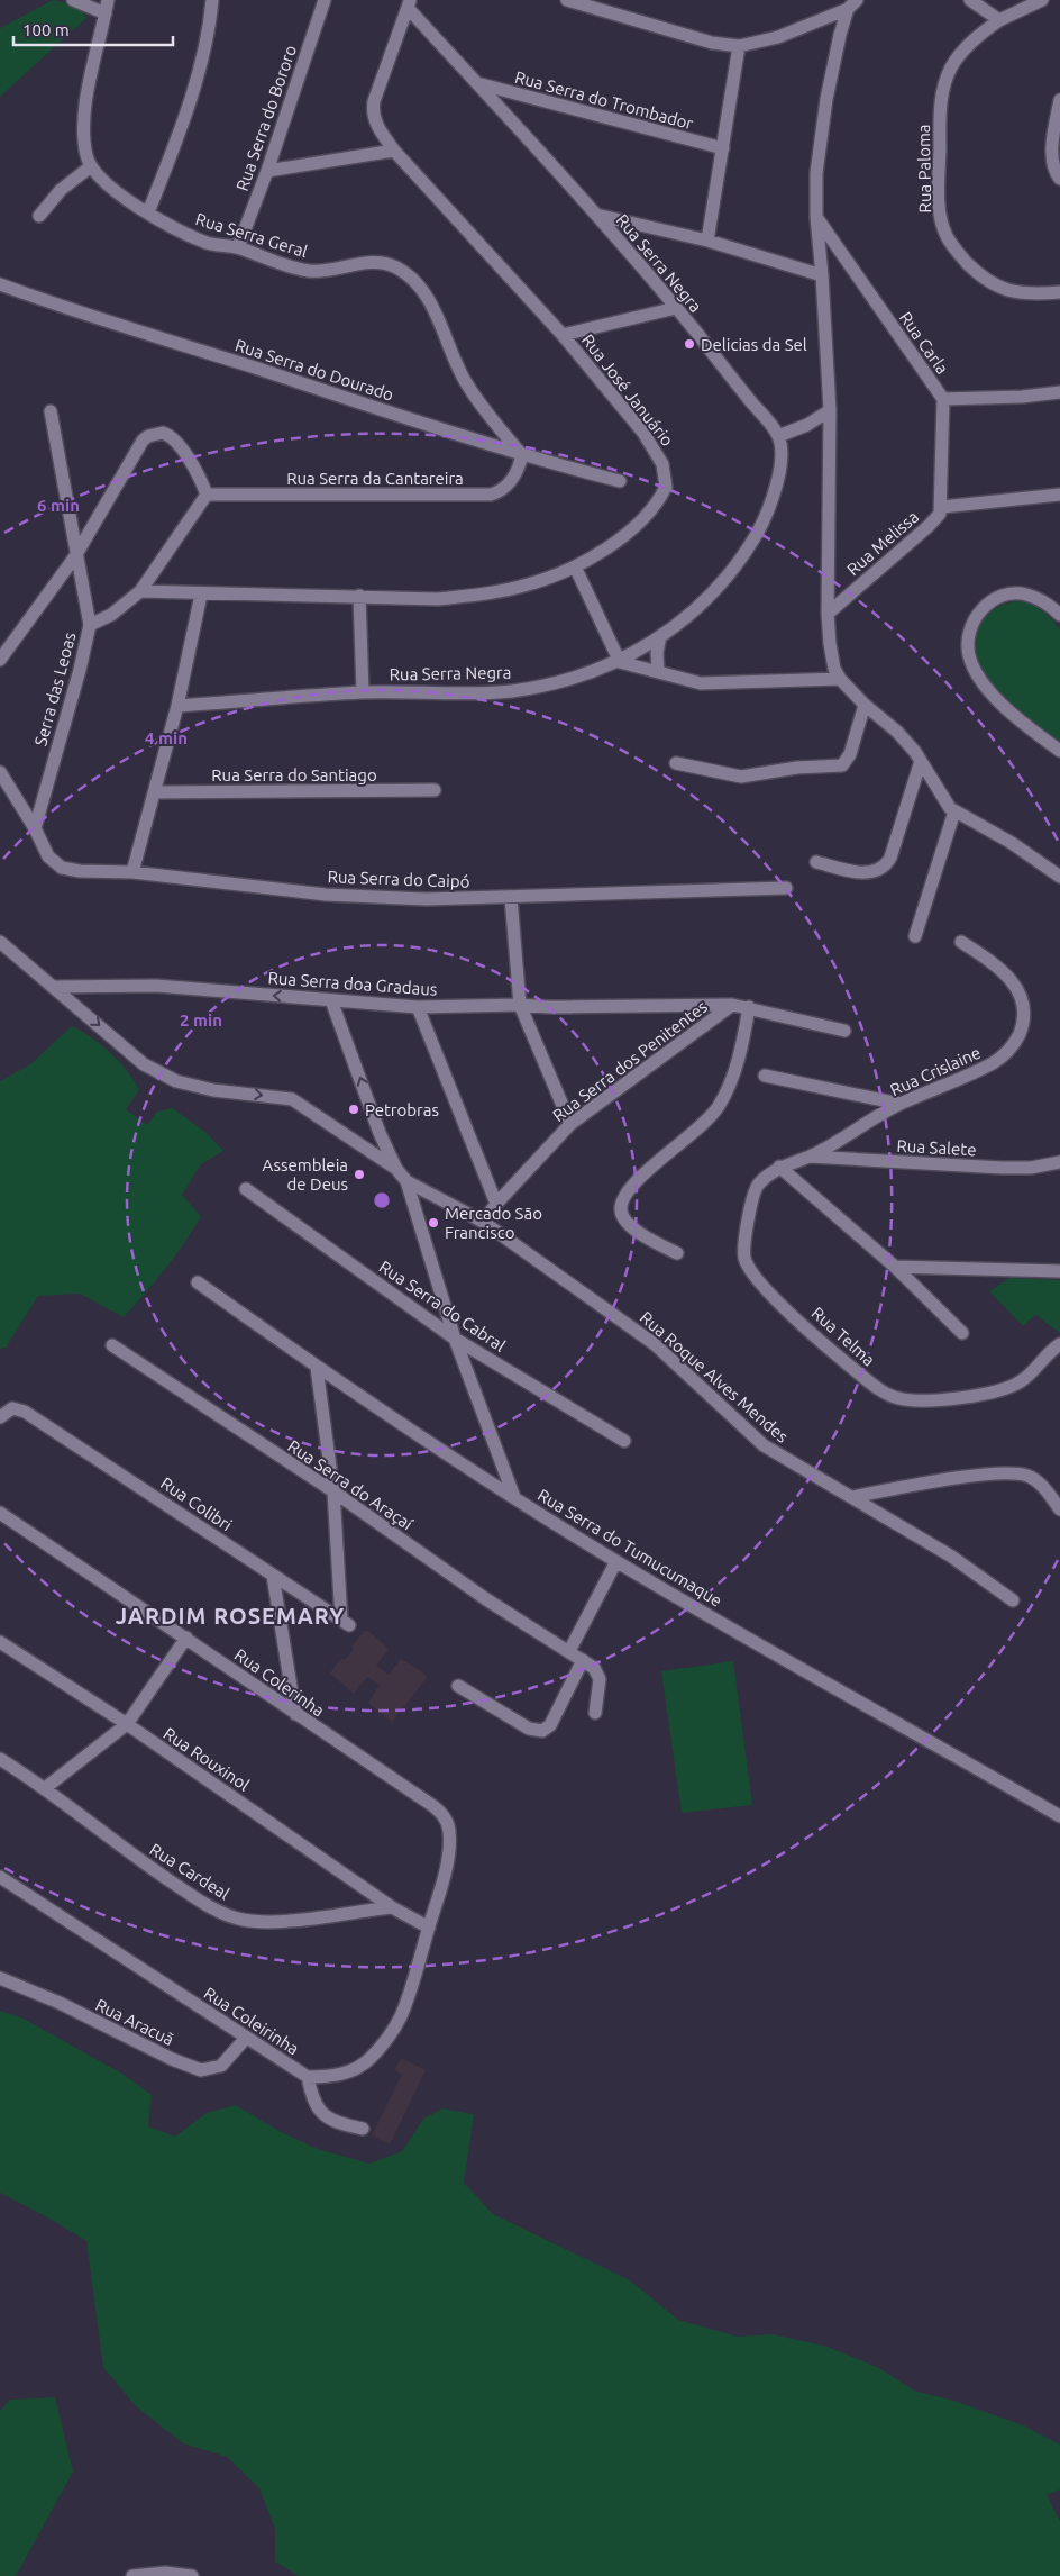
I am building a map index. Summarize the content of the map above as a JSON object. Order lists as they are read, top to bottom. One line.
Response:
{"streets":{"street":["Rua Serra do Trombador","Rua Serra do Bororo","Rua Paloma","Rua Serra Geral","Rua Serra Negra","Rua Carla","Rua Serra do Dourado","Rua José Januário","Rua Serra da Cantareira","Rua Melissa","Serra das Leoas","Rua Serra do Santiago","Rua Serra do Caipó","Rua Serra doa Gradaus","Rua Serra dos Penitentes","Rua Crislaine","Rua Salete","Rua Serra do Cabral","Rua Telma","Rua Roque Alves Mendes","Rua Serra do Araçaí","Rua Colibri","Rua Serra do Tumucumaque","Rua Colerinha","Rua Rouxinol","Rua Cardeal","Rua Coleirinha","Rua Aracuã"]},"crossings":[["Rua Serra do Trombador","Rua Serra Negra"],["Rua Serra do Bororo","Rua Serra Geral"],["Rua Serra Geral","Rua Serra do Dourado"],["Rua Serra Geral","Rua Serra da Cantareira"],["Rua Serra Negra","Rua José Januário"],["Rua Carla","Rua Melissa"],["Rua Serra do Dourado","Rua Serra da Cantareira"],["Serra das Leoas","Rua Serra do Caipó"],["Rua Serra doa Gradaus","Rua Serra dos Penitentes"],["Rua Serra doa Gradaus","Rua Roque Alves Mendes"],["Rua Serra dos Penitentes","Rua Roque Alves Mendes"],["Rua Crislaine","Rua Salete"],["Rua Crislaine","Rua Telma"],["Rua Salete","Rua Telma"],["Rua Serra do Araçaí","Rua Colibri"],["Rua Colerinha","Rua Rouxinol"],["Rua Colerinha","Rua Coleirinha"],["Rua Rouxinol","Rua Cardeal"],["Rua Rouxinol","Rua Coleirinha"],["Rua Coleirinha","Rua Aracuã"]],"districts":["JARDIM ROSEMARY"],"places":["Delicias da Sel","Petrobras","Assembleia de Deus","Mercado São Francisco"],"scale_bar":"100 m","rings":["6 min","4 min","2 min"]}
